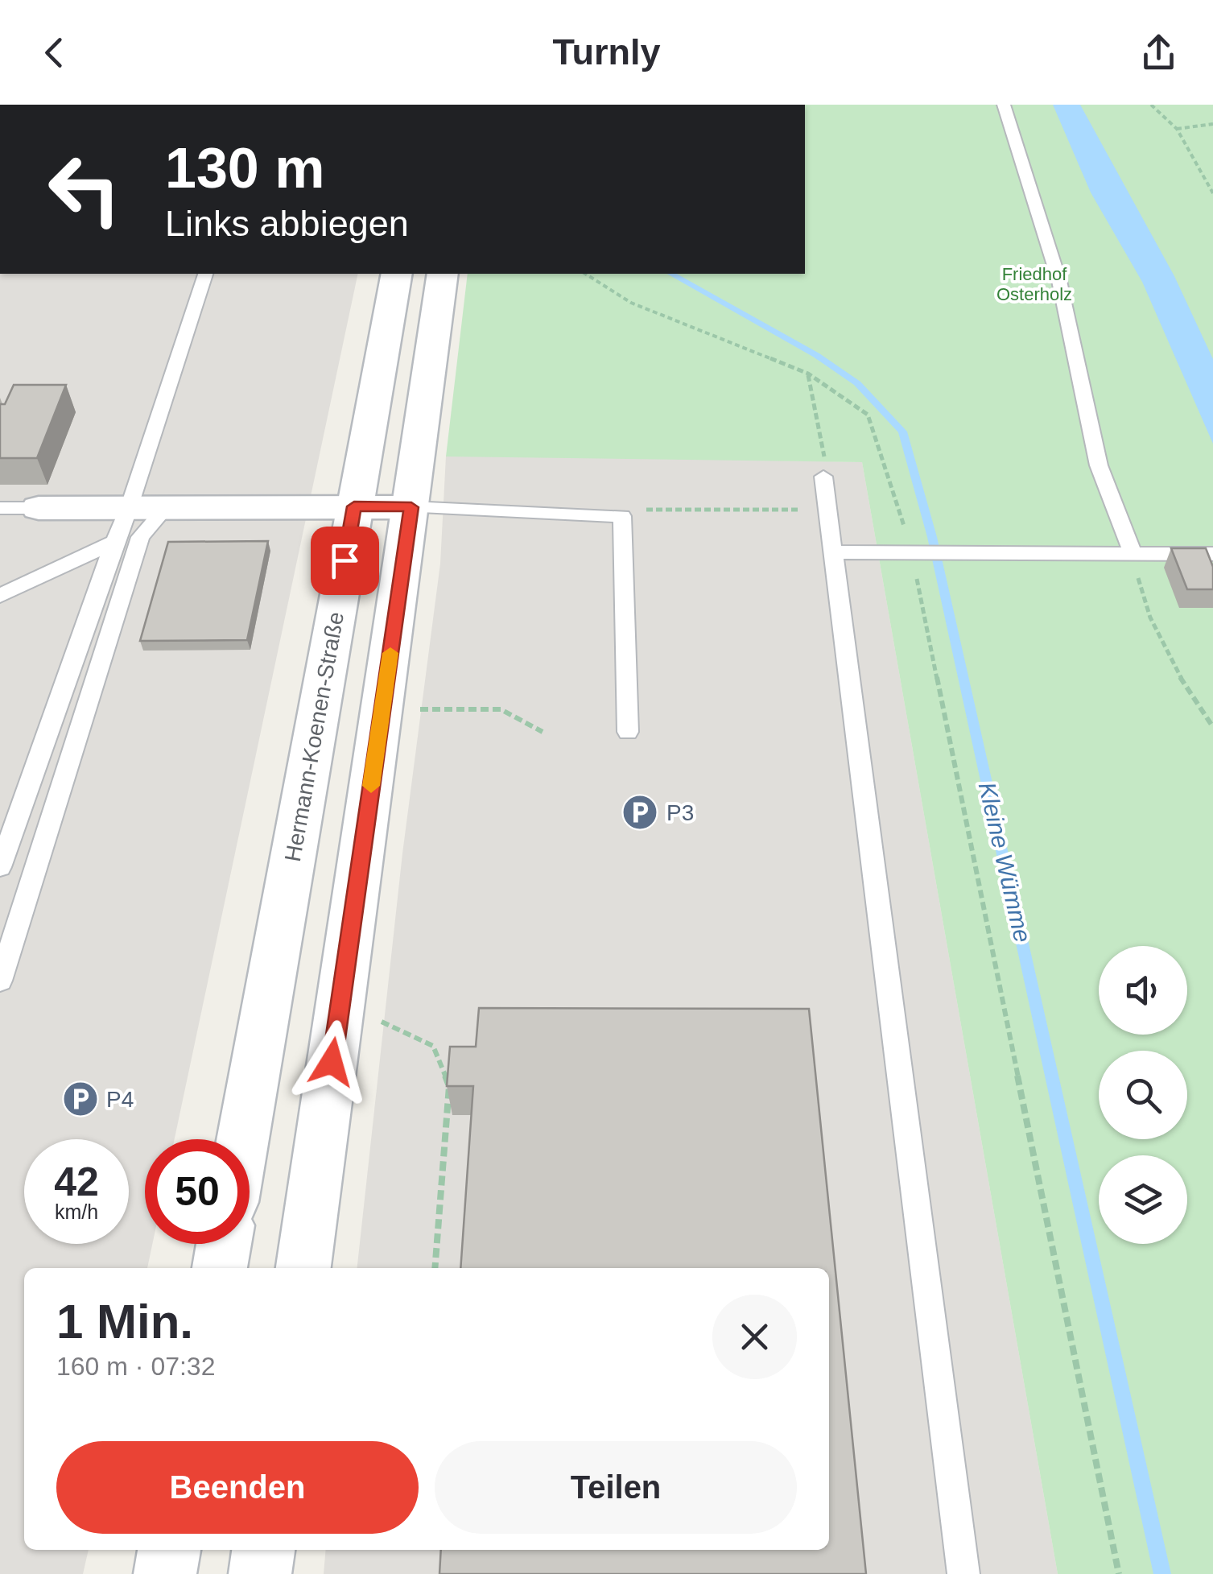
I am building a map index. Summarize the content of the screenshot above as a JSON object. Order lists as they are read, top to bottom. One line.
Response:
{"streets":{"main road":["Hermann-Koenen-Straße"]},"water":["Kleine Wümme"],"parks":["Friedhof Osterholz"],"places":{"parking":["P3","P4"]},"page":{"header":"Turnly","turn":["130 m","Links abbiegen"],"speed":"42 km/h","limit":"50","heading":["1 Min.","160 m · 07:32"],"buttons":["Beenden","Teilen"]}}
